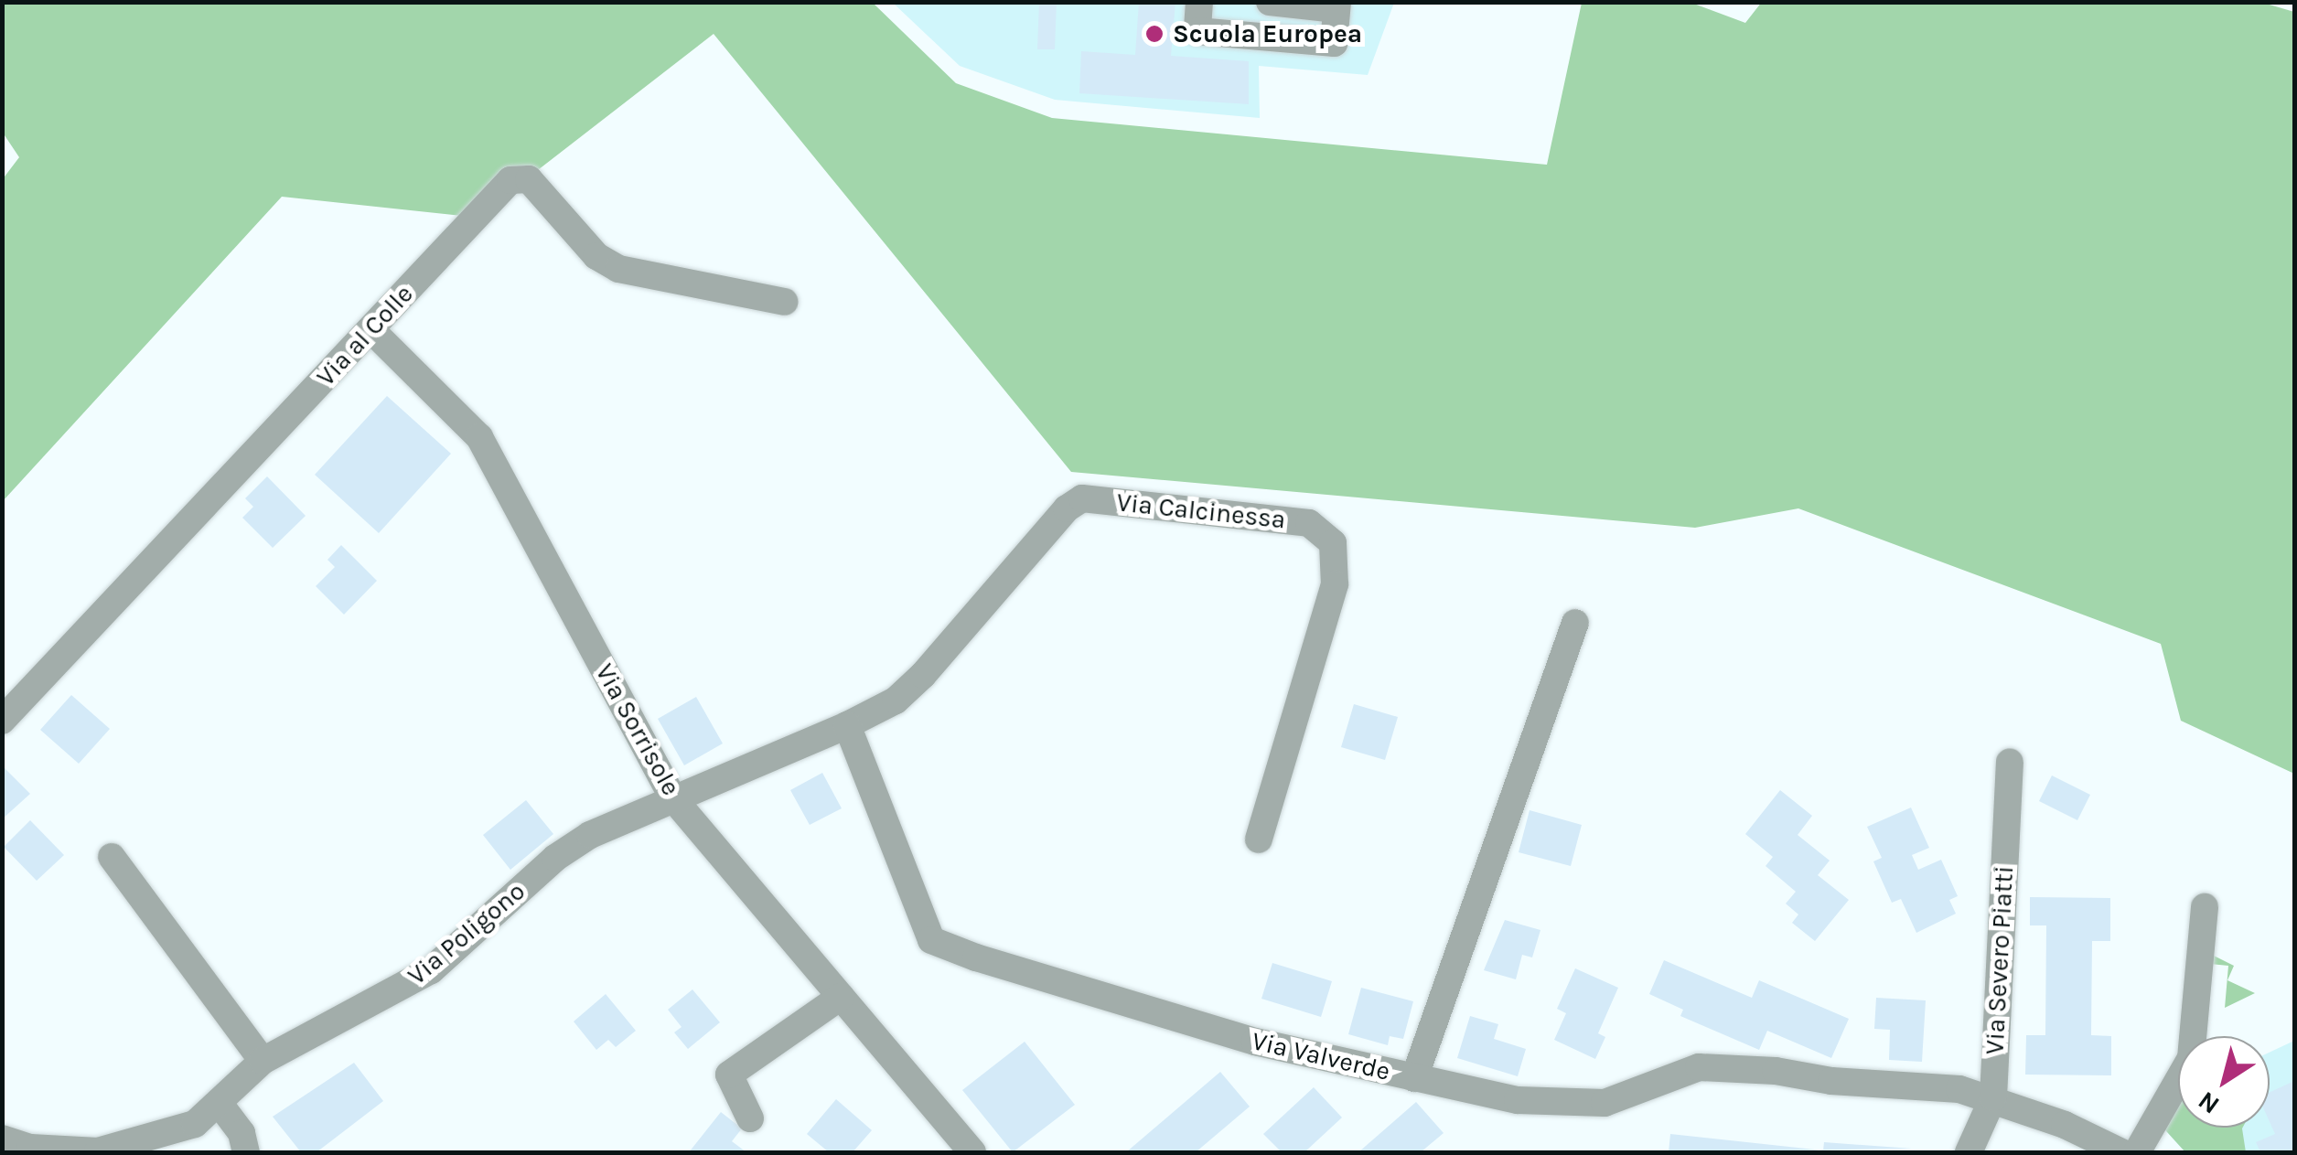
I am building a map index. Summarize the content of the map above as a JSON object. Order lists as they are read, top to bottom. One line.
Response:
{"streets":{"street":["Via al Colle","Via Calcinessa","Via Sorrisole","Via Poligono","Via Severo Piatti","Via Valverde"]},"crossings":[["Via al Colle","Via Sorrisole"],["Via Calcinessa","Via Valverde"],["Via Sorrisole","Via Poligono"],["Via Severo Piatti","Via Valverde"]],"places":["Scuola Europea"],"north":"bottom left"}
